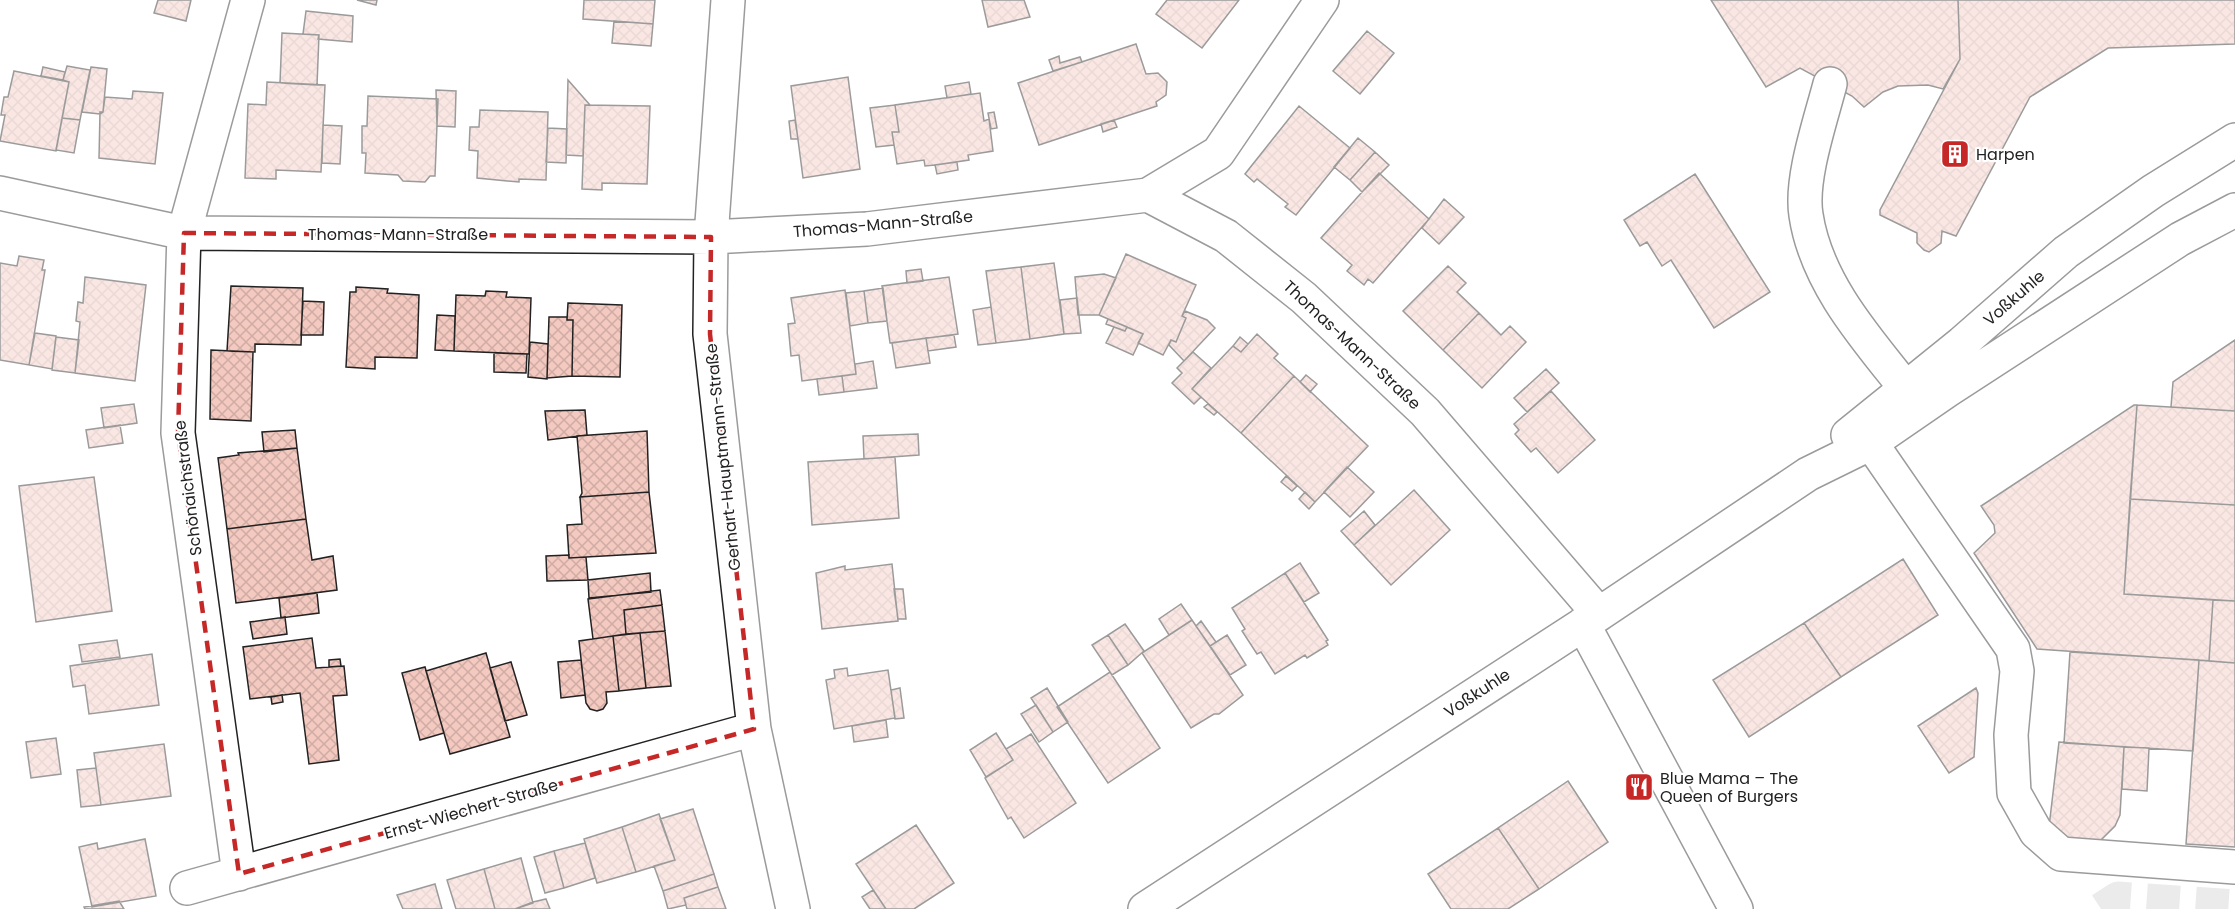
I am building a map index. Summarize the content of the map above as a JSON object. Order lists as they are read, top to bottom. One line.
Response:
{"streets":{"street":["Thomas-Mann-Straße","Voßkuhle","Gerhart-Hauptmann-Straße","Schönaichstraße","Ernst-Wiechert-Straße"]},"crossings":[["Thomas-Mann-Straße","Voßkuhle"],["Thomas-Mann-Straße","Gerhart-Hauptmann-Straße"],["Thomas-Mann-Straße","Schönaichstraße"],["Gerhart-Hauptmann-Straße","Ernst-Wiechert-Straße"],["Schönaichstraße","Ernst-Wiechert-Straße"]],"places":{"building":["Harpen"],"restaurant":["Blue Mama – The Queen of Burgers"]}}
